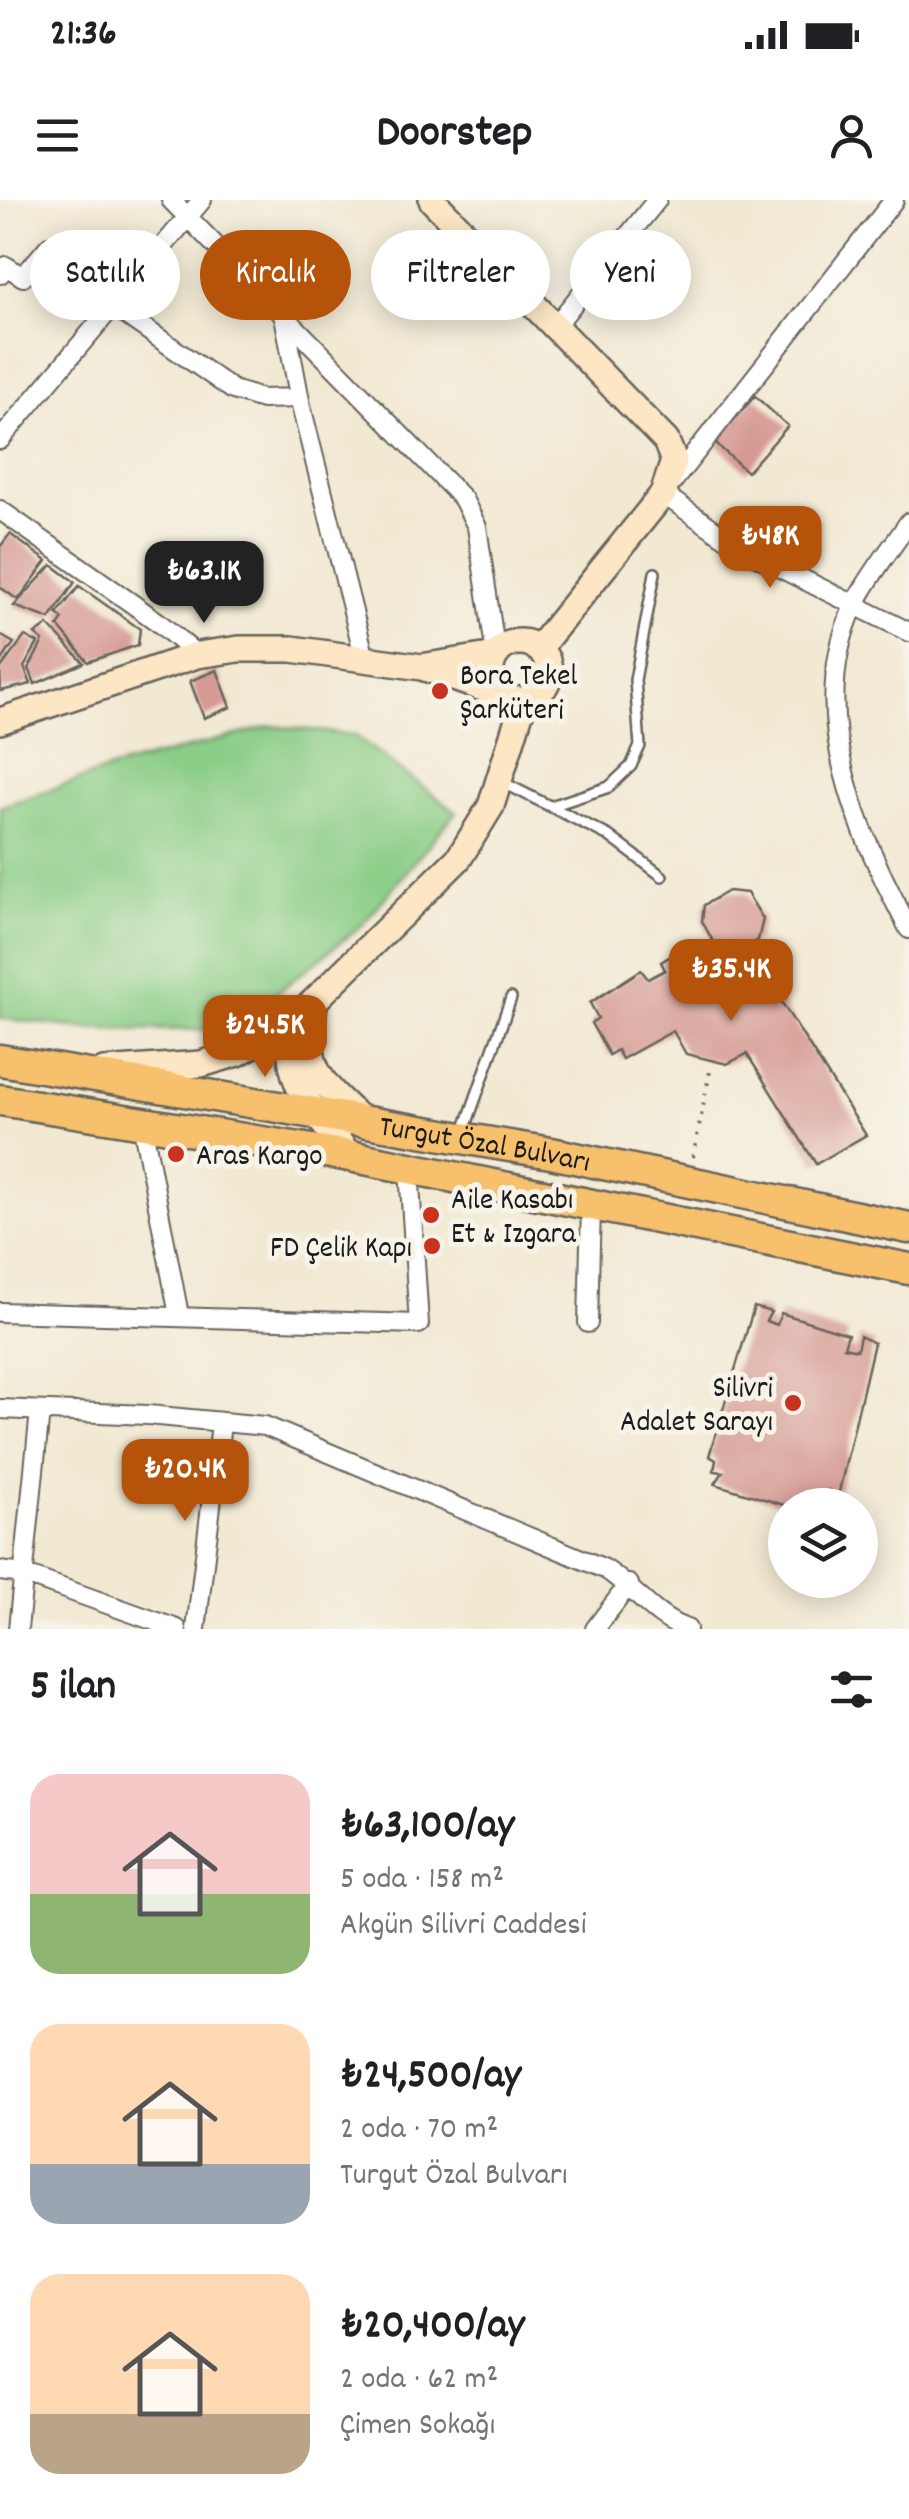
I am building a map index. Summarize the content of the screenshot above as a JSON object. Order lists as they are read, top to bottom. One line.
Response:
{"streets":{"main road":["Turgut Özal Bulvarı"]},"places":["Bora Tekel Şarküteri","Aras Kargo","Aile Kasabı Et & Izgara","FD Çelik Kapı","Silivri Adalet Sarayı"],"page":{"status":"21:36","header":"Doorstep","chip":["Satılık","Kiralık","Filtreler","Yeni"],"price":["₺48K","₺63.1K","₺35.4K","₺24.5K","₺20.4K"],"heading":"5 ilan","list":[{"name":"₺63,100/ay","note":"5 oda · 158 m² · Akgün Silivri Caddesi"},{"name":"₺24,500/ay","note":"2 oda · 70 m² · Turgut Özal Bulvarı"},{"name":"₺20,400/ay","note":"2 oda · 62 m² · Çimen Sokağı"}]}}
